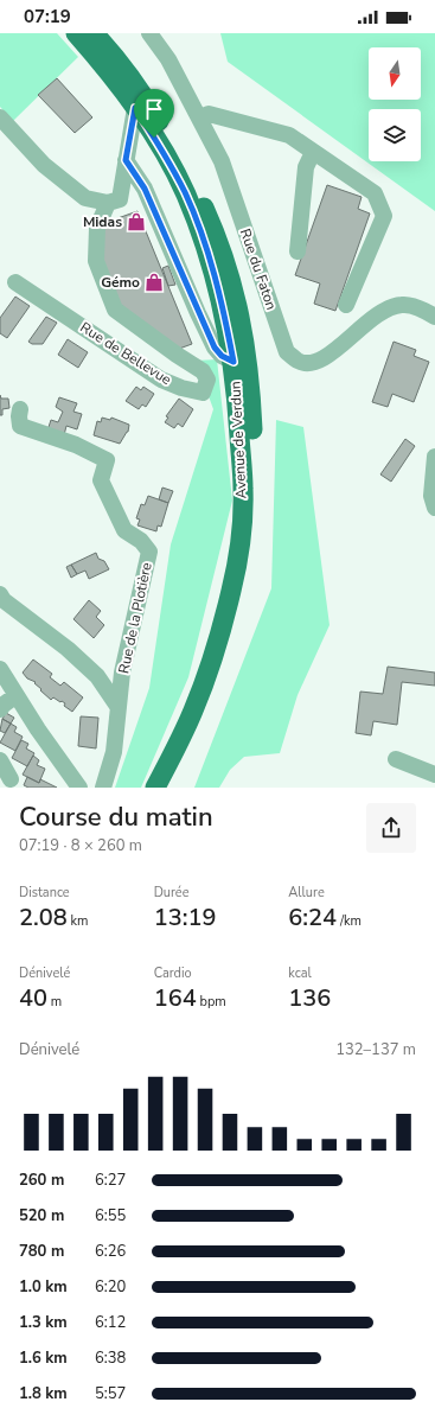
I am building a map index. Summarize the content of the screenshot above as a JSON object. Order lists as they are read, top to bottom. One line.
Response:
{"streets":{"main road":["Avenue de Verdun"],"street":["Rue du Faton","Rue de Bellevue","Rue de la Plotière"]},"crossings":[["Rue de Bellevue","Avenue de Verdun"]],"places":{"shop":["Midas","Gémo"]},"north":"bottom","page":{"status":"07:19","heading":["Course du matin","07:19 · 8 × 260 m"],"stats":[["Distance","2.08 km"],["Durée","13:19"],["Allure","6:24 /km"],["Dénivelé","40 m"],["Cardio","164 bpm"],["kcal","136"]],"chart":["Dénivelé","132–137 m"],"list":[{"name":"260 m","note":"6:27"},{"name":"520 m","note":"6:55"},{"name":"780 m","note":"6:26"},{"name":"1.0 km","note":"6:20"},{"name":"1.3 km","note":"6:12"},{"name":"1.6 km","note":"6:38"},{"name":"1.8 km","note":"5:57"}]}}
